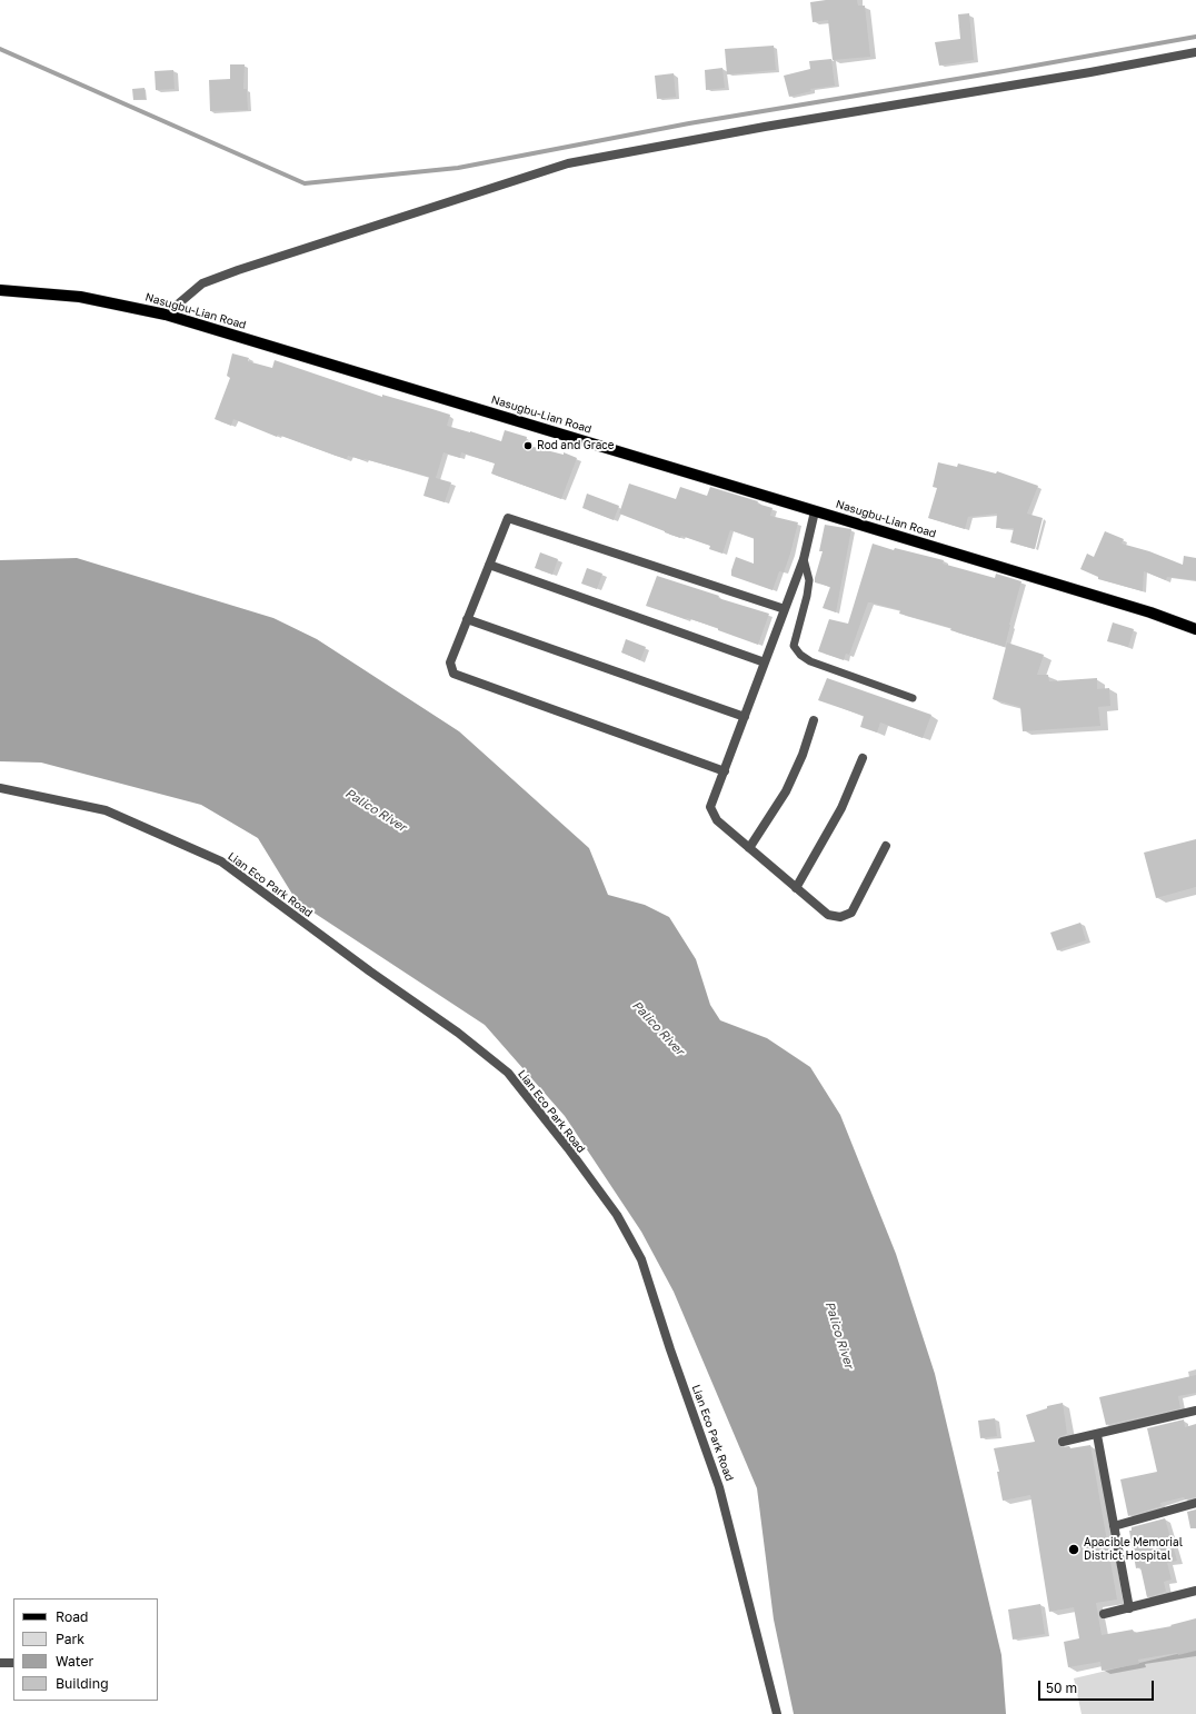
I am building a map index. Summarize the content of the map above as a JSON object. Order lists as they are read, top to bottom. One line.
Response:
{"streets":{"main road":["Nasugbu-Lian Road"],"street":["Lian Eco Park Road"]},"water":["Palico River"],"places":["Rod and Grace","Apacible Memorial District Hospital"],"legend":["Road","Park","Water","Building"],"scale_bar":"50 m"}
